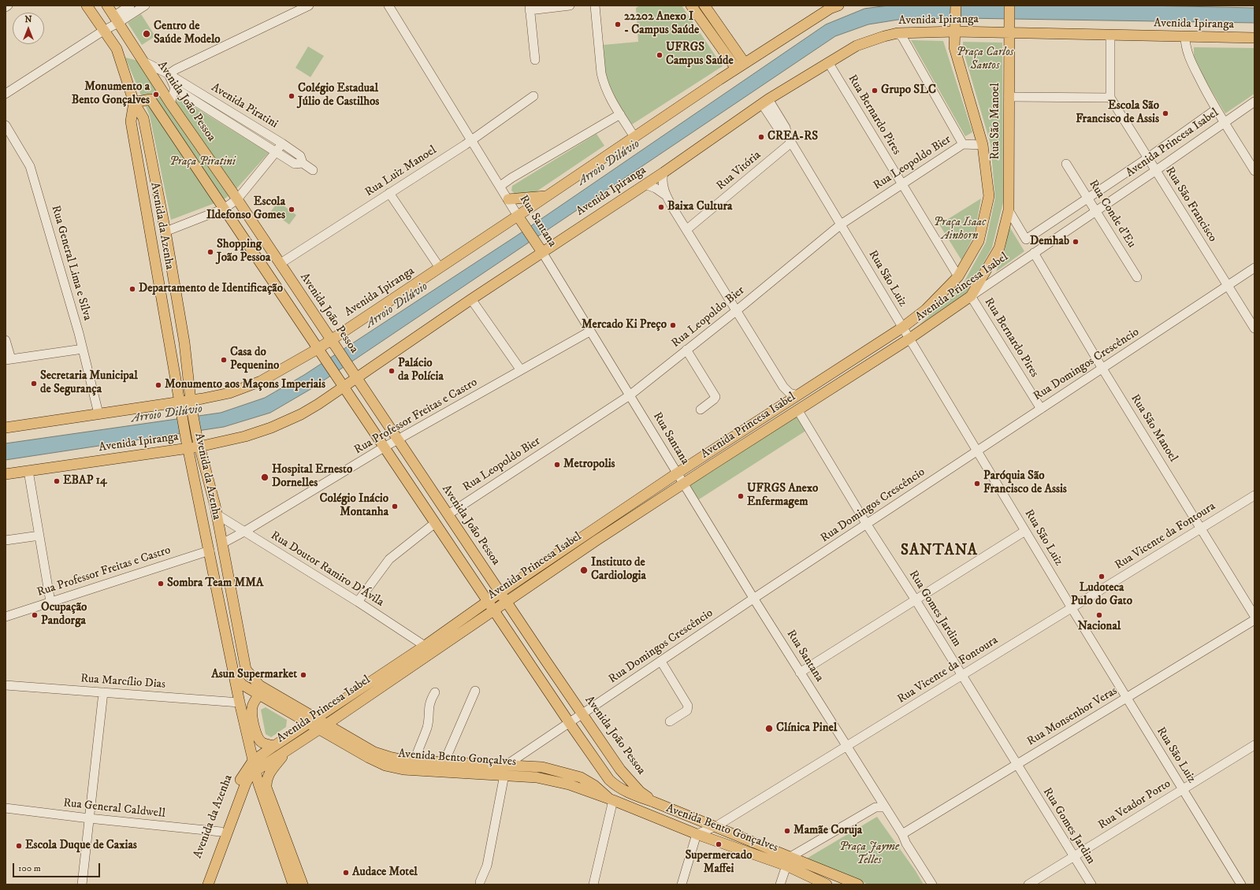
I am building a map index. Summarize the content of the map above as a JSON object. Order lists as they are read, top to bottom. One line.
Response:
{"streets":{"main road":["Avenida Ipiranga","Avenida João Pessoa","Rua São Manoel","Avenida Princesa Isabel","Rua Santana","Avenida da Azenha","Avenida Bento Gonçalves"],"street":["Avenida Piratini","Rua Bernardo Pires","Rua Leopoldo Bier","Rua Vitória","Rua Luiz Manoel","Rua São Francisco","Rua Conde d'Eu","Rua General Lima e Silva","Rua São Luiz","Rua Domingos Crescêncio","Rua Professor Freitas e Castro","Rua Vicente da Fontoura","Rua Doutor Ramiro D'Ávila","Rua Gomes Jardim","Rua Marcílio Dias","Rua Monsenhor Veras","Rua Veador Porto","Rua General Caldwell"]},"crossings":[["Avenida Ipiranga","Avenida João Pessoa"],["Avenida Ipiranga","Rua Bernardo Pires"],["Avenida Ipiranga","Rua São Manoel"],["Avenida Ipiranga","Rua Santana"],["Avenida Ipiranga","Avenida da Azenha"],["Avenida Ipiranga","Rua General Lima e Silva"],["Avenida Ipiranga","Rua São Luiz"],["Avenida João Pessoa","Avenida Piratini"],["Avenida João Pessoa","Avenida Princesa Isabel"],["Avenida João Pessoa","Rua Leopoldo Bier"],["Avenida João Pessoa","Rua Luiz Manoel"],["Avenida João Pessoa","Avenida da Azenha"],["Avenida João Pessoa","Rua Domingos Crescêncio"],["Avenida João Pessoa","Rua Professor Freitas e Castro"],["Avenida João Pessoa","Avenida Bento Gonçalves"],["Rua Bernardo Pires","Rua São Manoel"],["Rua Bernardo Pires","Avenida Princesa Isabel"],["Rua Bernardo Pires","Rua Leopoldo Bier"],["Rua Bernardo Pires","Rua Domingos Crescêncio"],["Rua São Manoel","Avenida Princesa Isabel"],["Rua São Manoel","Rua Leopoldo Bier"],["Rua São Manoel","Rua Domingos Crescêncio"],["Rua São Manoel","Rua Vicente da Fontoura"],["Avenida Princesa Isabel","Rua São Francisco"],["Avenida Princesa Isabel","Rua Conde d'Eu"],["Avenida Princesa Isabel","Rua Santana"],["Avenida Princesa Isabel","Avenida da Azenha"],["Avenida Princesa Isabel","Rua São Luiz"],["Avenida Princesa Isabel","Rua Doutor Ramiro D'Ávila"],["Avenida Princesa Isabel","Rua Gomes Jardim"],["Avenida Princesa Isabel","Avenida Bento Gonçalves"],["Rua Leopoldo Bier","Rua Santana"],["Rua Leopoldo Bier","Rua São Luiz"],["Rua Vitória","Rua São Luiz"],["Rua Luiz Manoel","Rua Santana"],["Rua São Francisco","Rua Domingos Crescêncio"],["Rua Santana","Rua Domingos Crescêncio"],["Rua Santana","Rua Professor Freitas e Castro"],["Rua Santana","Rua Vicente da Fontoura"],["Rua Santana","Rua Monsenhor Veras"],["Avenida da Azenha","Rua Professor Freitas e Castro"],["Avenida da Azenha","Rua Doutor Ramiro D'Ávila"],["Avenida da Azenha","Rua Marcílio Dias"],["Avenida da Azenha","Avenida Bento Gonçalves"],["Avenida da Azenha","Rua General Caldwell"],["Rua São Luiz","Rua Domingos Crescêncio"],["Rua São Luiz","Rua Vicente da Fontoura"],["Rua São Luiz","Rua Monsenhor Veras"],["Rua São Luiz","Rua Veador Porto"],["Rua Domingos Crescêncio","Rua Gomes Jardim"],["Rua Domingos Crescêncio","Avenida Bento Gonçalves"],["Rua Professor Freitas e Castro","Rua Doutor Ramiro D'Ávila"],["Rua Vicente da Fontoura","Rua Gomes Jardim"],["Rua Vicente da Fontoura","Avenida Bento Gonçalves"],["Rua Gomes Jardim","Rua Monsenhor Veras"],["Rua Gomes Jardim","Rua Veador Porto"]],"districts":["SANTANA"],"water":["Arroio Dilúvio"],"parks":["Praça Carlos Santos","Praça Piratini","Praça Isaac Ainhorn","Praça Jayme Telles"],"places":["22202 Anexo I - Campus Saúde","Centro de Saúde Modelo","UFRGS Campus Saúde","Grupo SLC","Monumento a Bento Gonçalves","Colégio Estadual Júlio de Castilhos","Escola São Francisco de Assis","CREA-RS","Baixa Cultura","Escola Ildefonso Gomes","Demhab","Shopping João Pessoa","Departamento de Identificação","Mercado Ki Preço","Casa do Pequenino","Palácio da Polícia","Secretaria Municipal de Segurança","Monumento aos Maçons Imperiais","Metropolis","Hospital Ernesto Dornelles","EBAP 14","Paróquia São Francisco de Assis","UFRGS Anexo Enfermagem","Colégio Inácio Montanha","Instituto de Cardiologia","Ludoteca Pulo do Gato","Sombra Team MMA","Ocupação Pandorga","Nacional","Asun Supermarket","Clínica Pinel","Mamãe Coruja","Supermercado Maffei","Escola Duque de Caxias","Audace Motel"],"scale_bar":"100 m","north":"top"}
